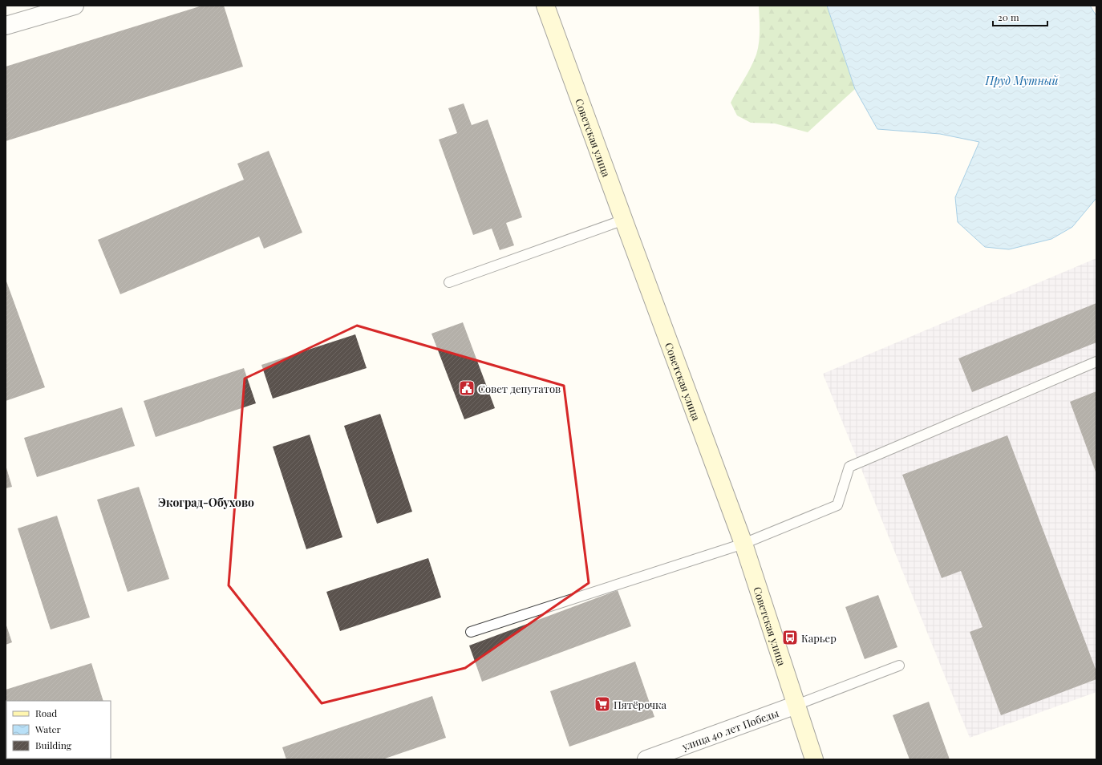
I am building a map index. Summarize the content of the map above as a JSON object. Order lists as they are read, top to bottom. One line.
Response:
{"streets":{"main road":["Советская улица"],"street":["улица 40 лет Победы"]},"crossings":[["Советская улица","улица 40 лет Победы"]],"districts":["Экоград-Обухово"],"water":["Пруд Мутный"],"places":{"public building":["Совет депутатов"],"bus stop":["Карьер"],"supermarket":["Пятёрочка"]},"legend":["Road","Water","Building"],"scale_bar":"20 m"}
